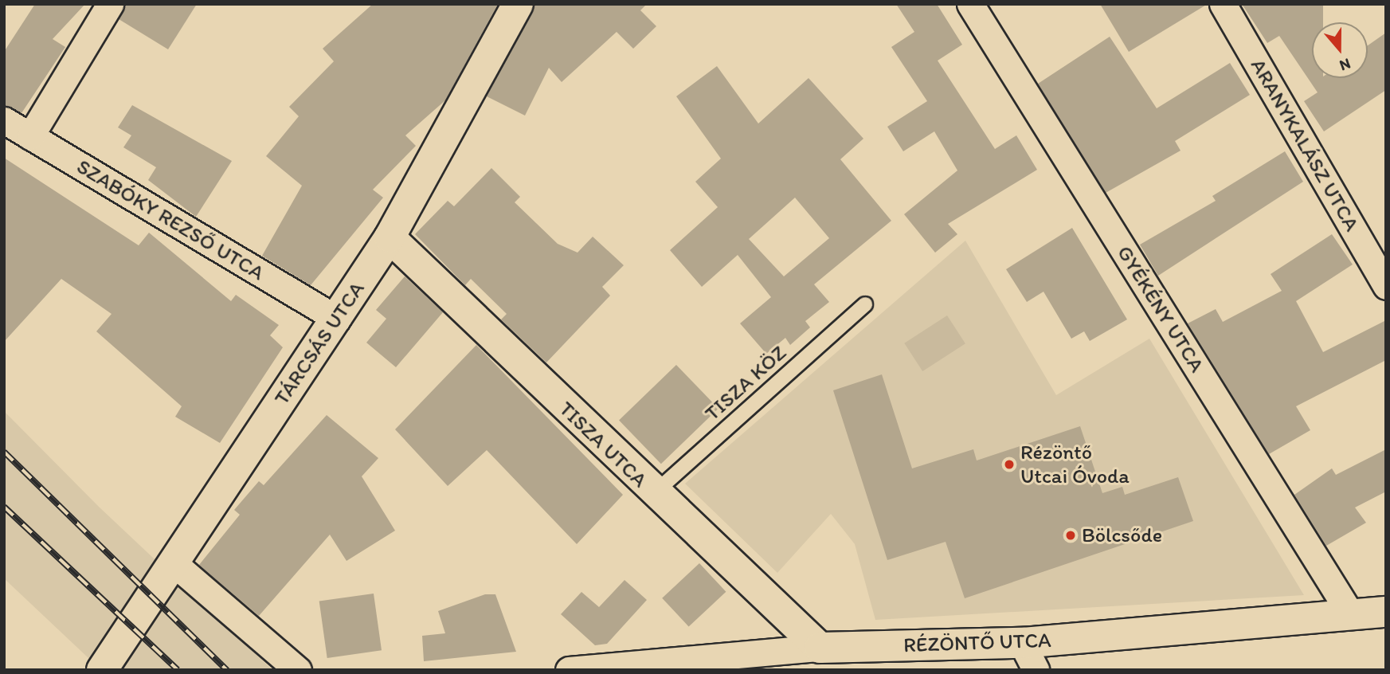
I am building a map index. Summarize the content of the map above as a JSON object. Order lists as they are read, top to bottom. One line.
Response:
{"streets":{"main road":["TÁRCSÁS UTCA","TISZA UTCA","RÉZÖNTŐ UTCA"],"street":["ARANYKALÁSZ UTCA","SZABÓKY REZSŐ UTCA","GYÉKÉNY UTCA"],"lane":["TISZA KÖZ"]},"crossings":[["SZABÓKY REZSŐ UTCA","TÁRCSÁS UTCA"],["GYÉKÉNY UTCA","RÉZÖNTŐ UTCA"],["TÁRCSÁS UTCA","TISZA UTCA"],["TISZA KÖZ","TISZA UTCA"],["TISZA UTCA","RÉZÖNTŐ UTCA"]],"places":["Rézöntő Utcai Óvoda","Bölcsőde"],"north":"bottom"}
